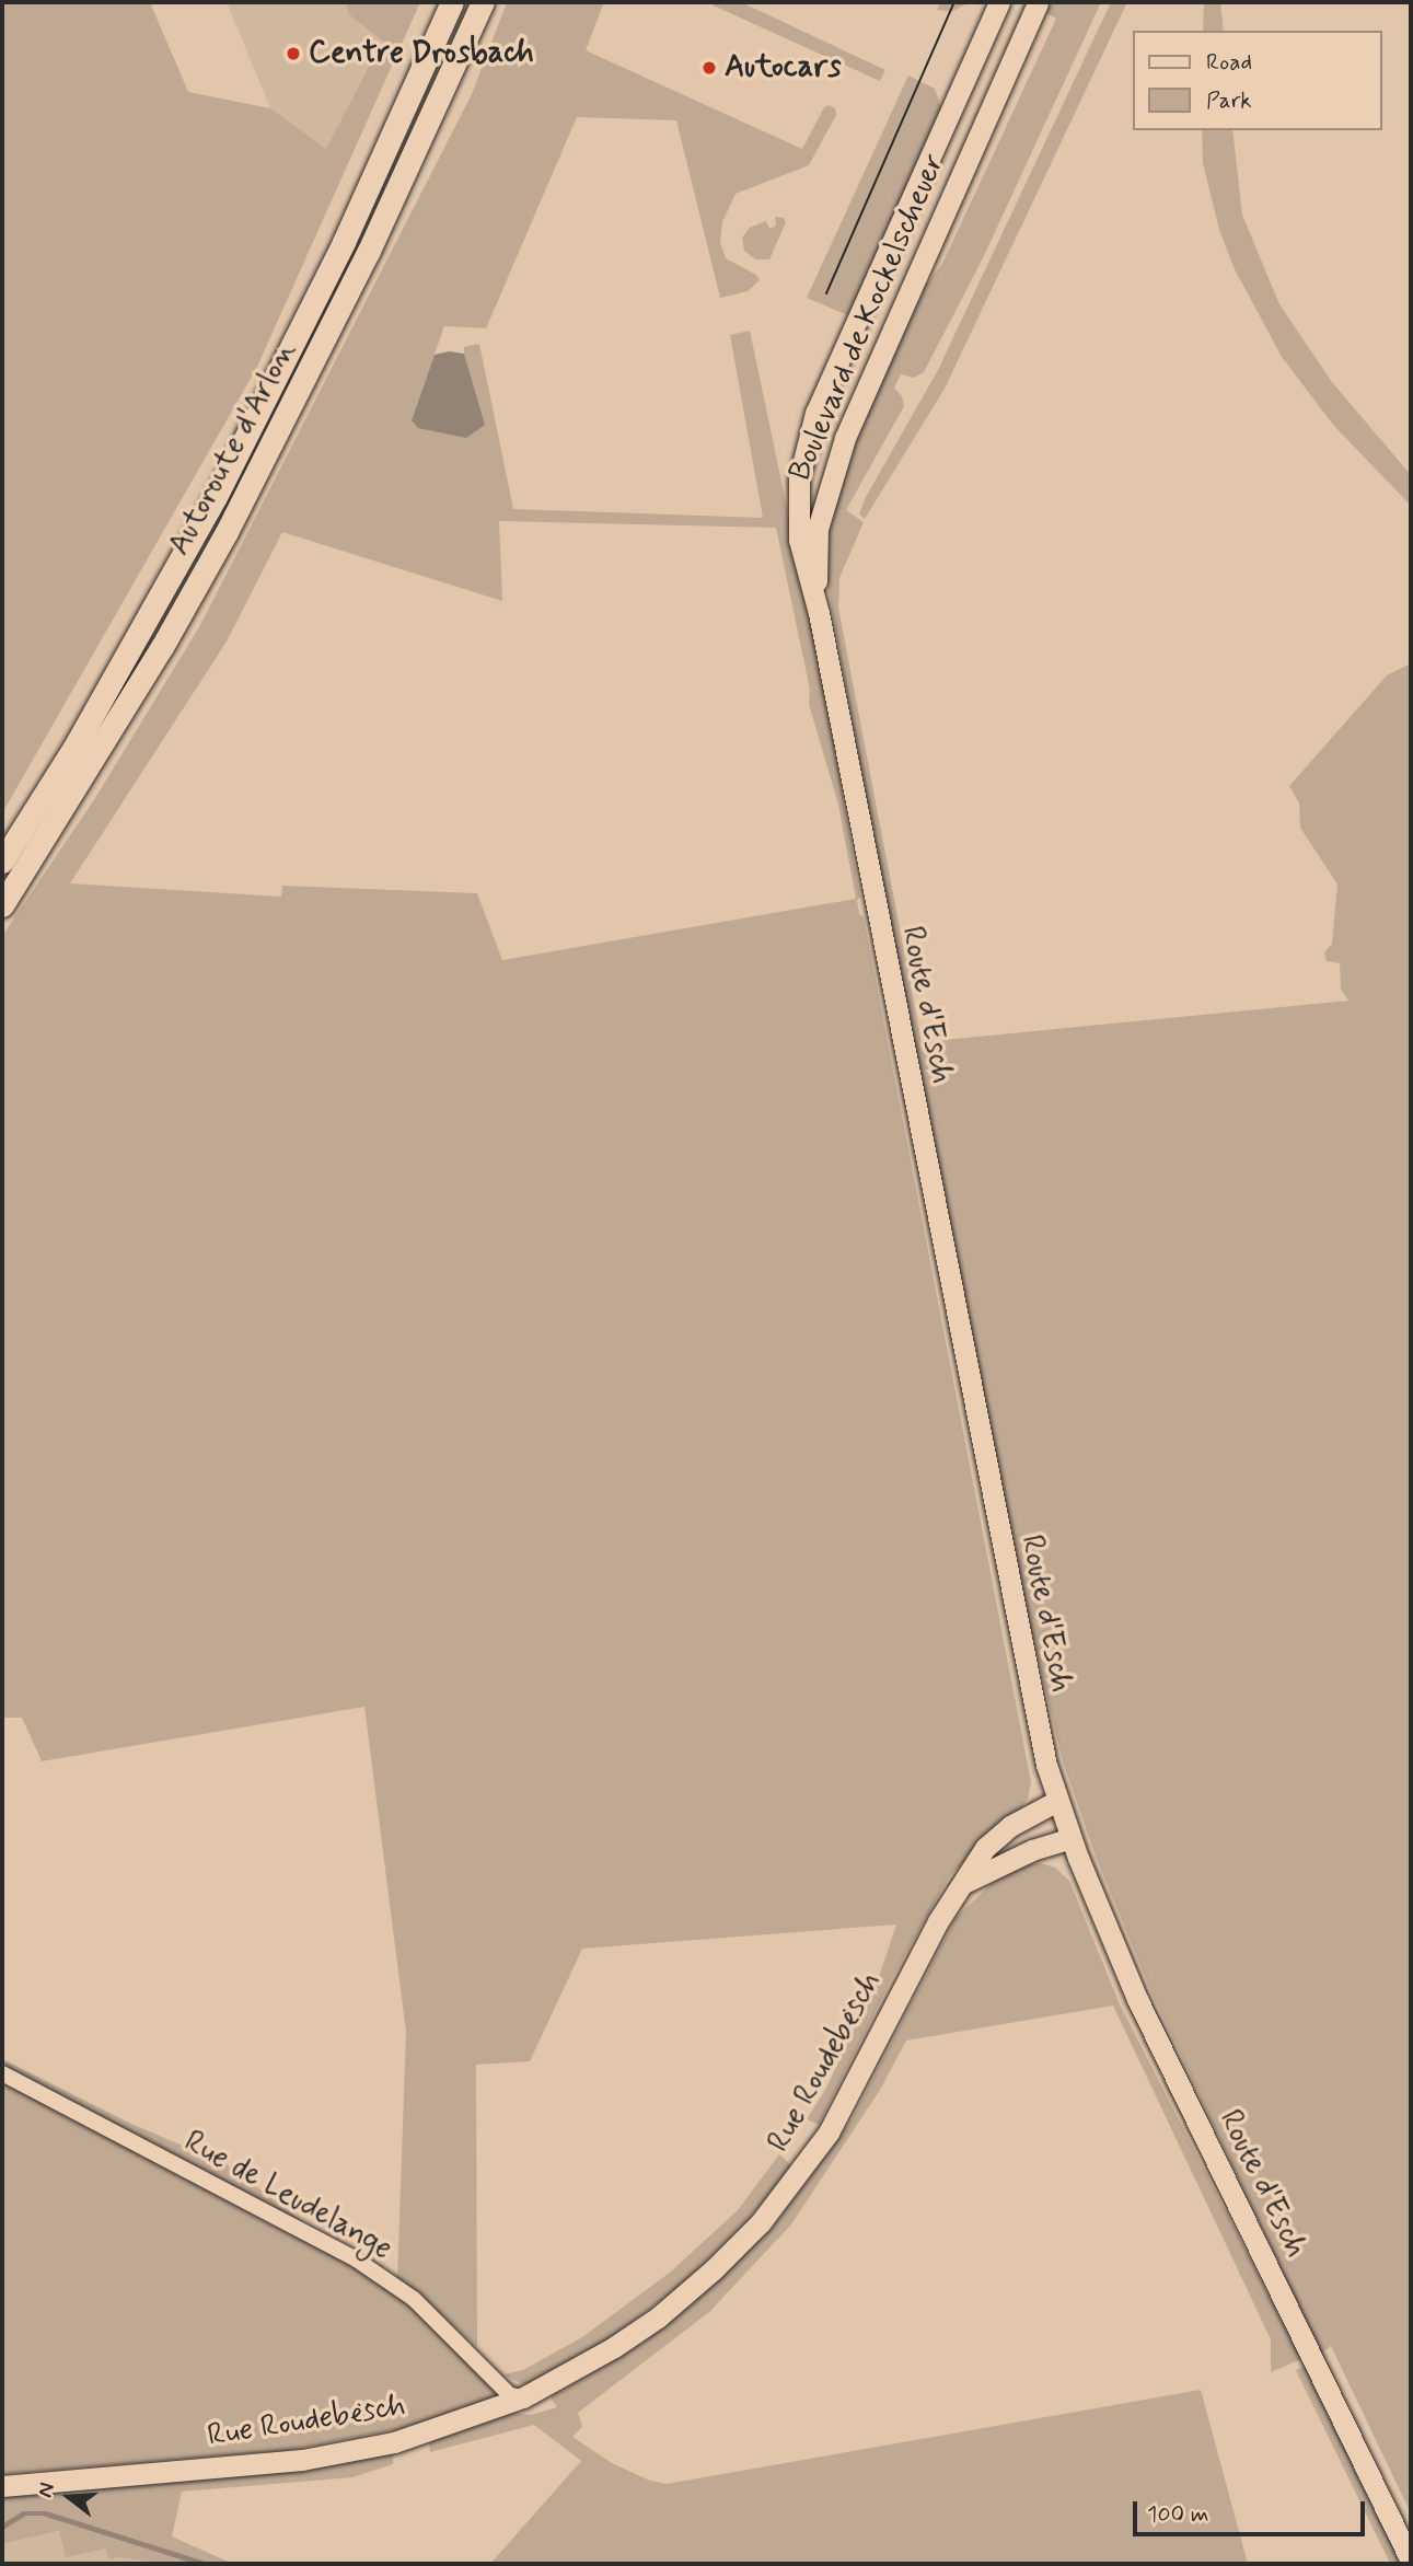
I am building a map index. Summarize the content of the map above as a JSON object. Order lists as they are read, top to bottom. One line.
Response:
{"streets":{"highway":["Autoroute d'Arlon"],"main road":["Boulevard de Kockelscheuer","Route d'Esch","Rue Roudebësch"],"street":["Rue de Leudelange"]},"crossings":[["Boulevard de Kockelscheuer","Route d'Esch"],["Route d'Esch","Rue Roudebësch"],["Rue Roudebësch","Rue de Leudelange"]],"places":["Centre Drosbach","Autocars"],"legend":["Road","Park"],"scale_bar":"100 m","north":"left"}
